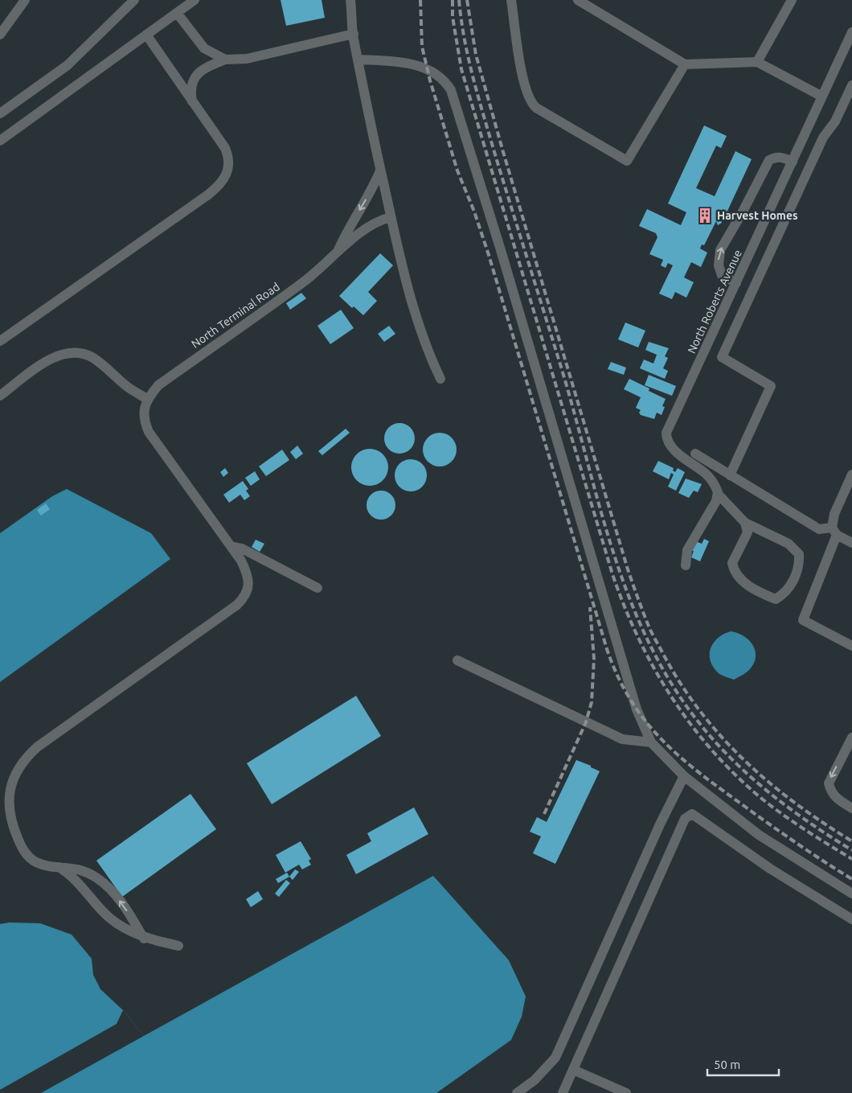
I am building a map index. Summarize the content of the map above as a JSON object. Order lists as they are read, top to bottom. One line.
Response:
{"streets":{"street":["North Roberts Avenue","North Terminal Road"]},"places":{"building":["Harvest Homes"]},"scale_bar":"50 m"}
